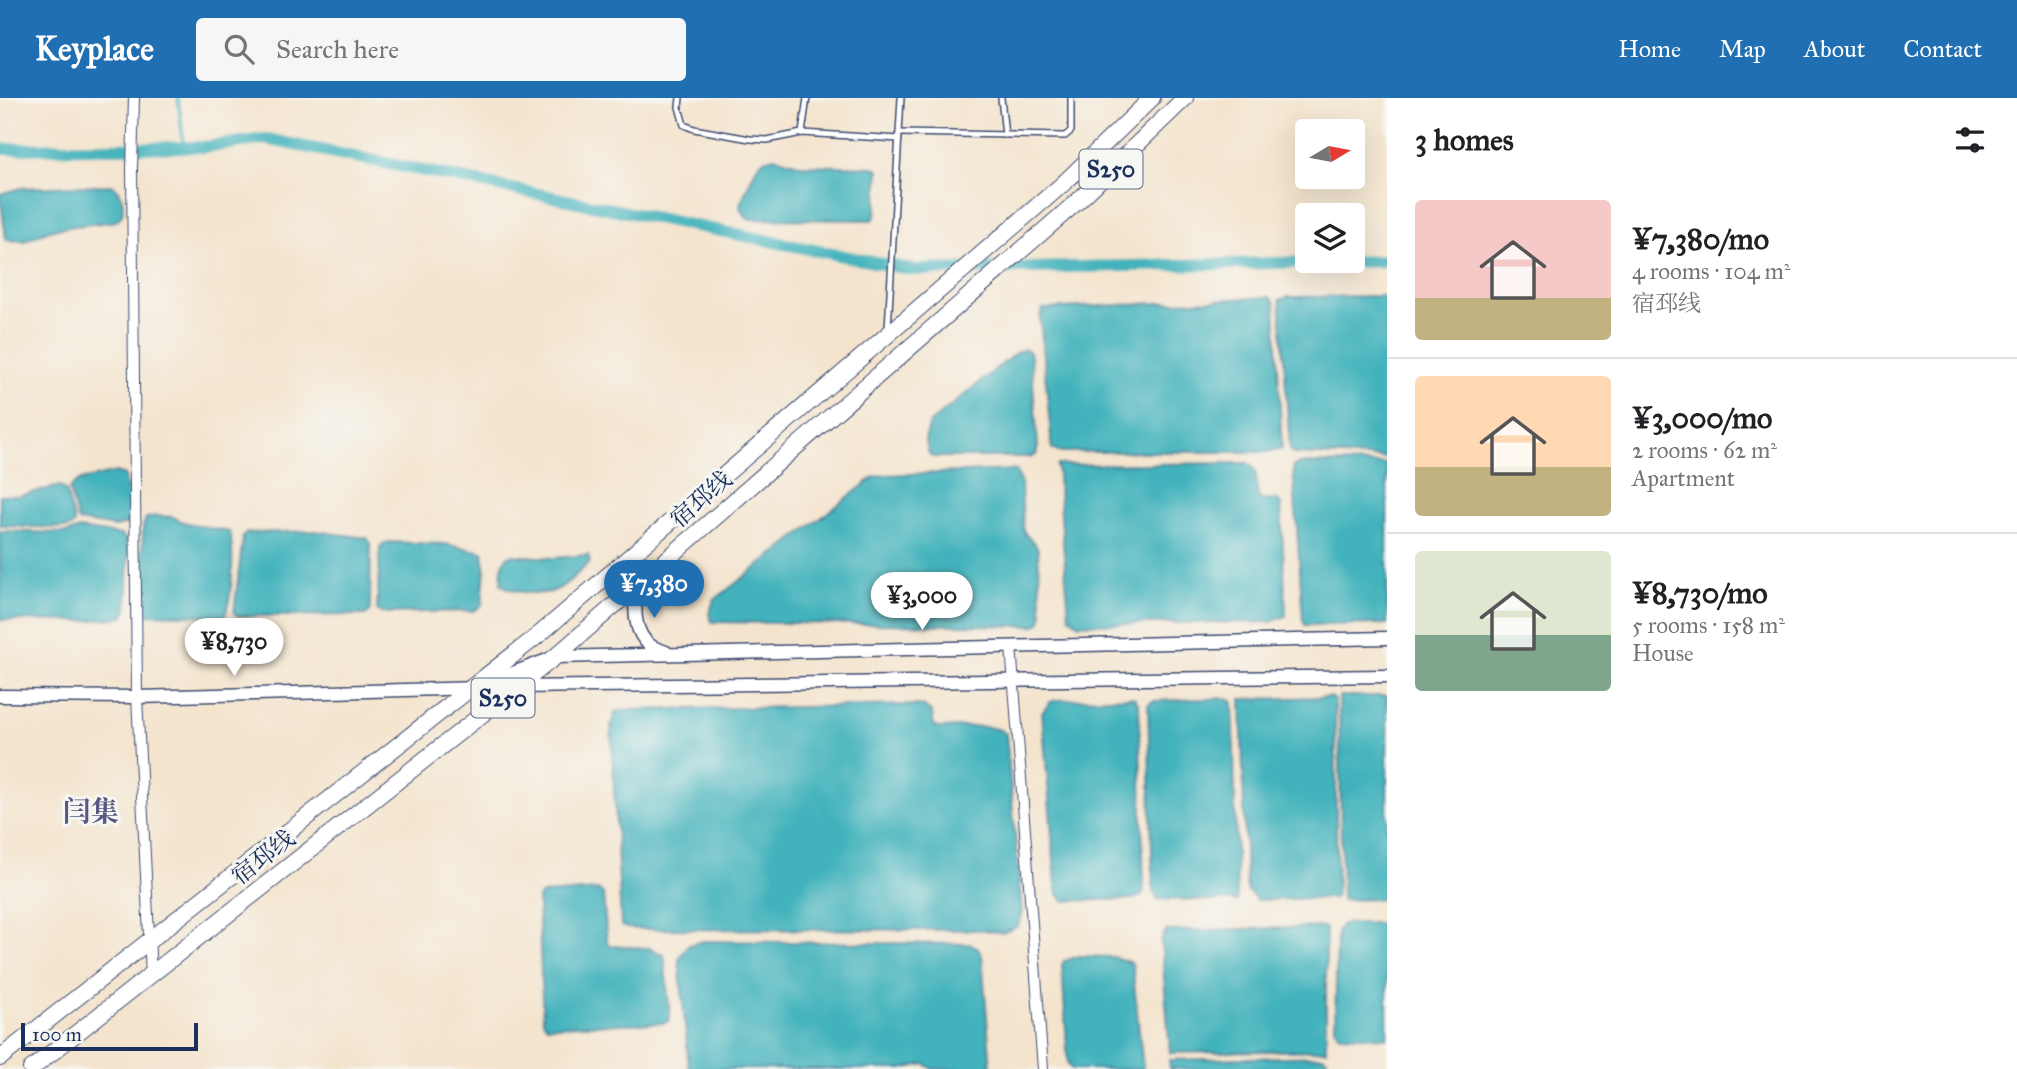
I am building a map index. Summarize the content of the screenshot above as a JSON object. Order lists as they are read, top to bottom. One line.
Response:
{"streets":{"main road":["S250","宿邳线"]},"districts":["闫集"],"scale_bar":"100 m","north":"right","page":{"header":"Keyplace","search":"Search here","nav":["Home","Map","About","Contact"],"heading":"3 homes","list":[{"name":"¥7,380/mo","note":"4 rooms · 104 m² · 宿邳线"},{"name":"¥3,000/mo","note":"2 rooms · 62 m² · Apartment"},{"name":"¥8,730/mo","note":"5 rooms · 158 m² · House"}],"price":["¥7,380","¥3,000","¥8,730"],"scale":"100 m"}}
